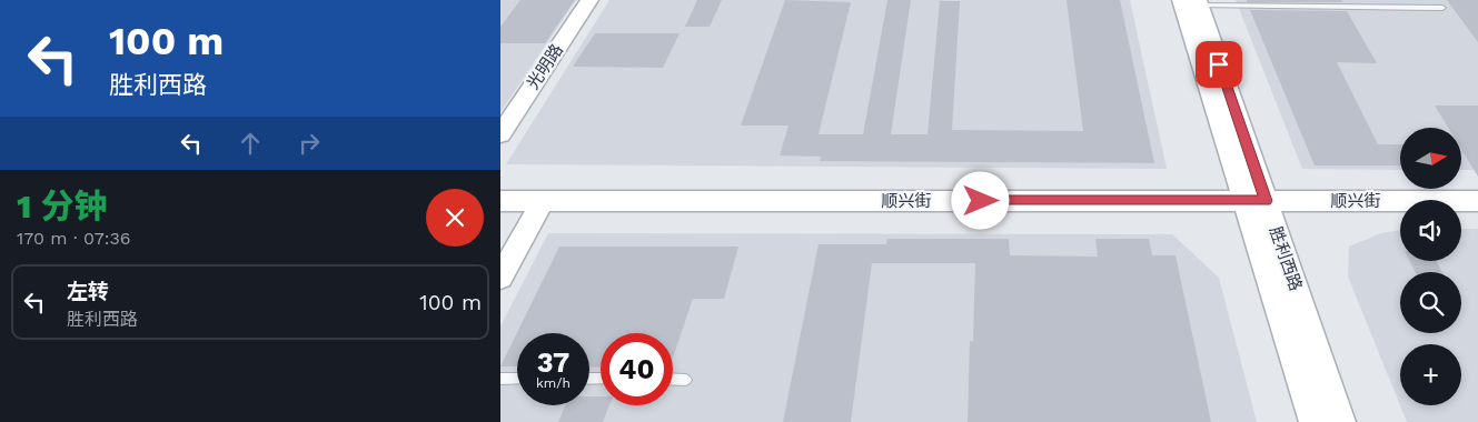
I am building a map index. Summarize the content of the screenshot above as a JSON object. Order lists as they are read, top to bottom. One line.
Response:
{"streets":{"street":["光明路","顺兴街","胜利西路"]},"crossings":[["顺兴街","胜利西路"]],"north":"right","page":{"turn":["100 m","胜利西路"],"map_buttons":"+","heading":["1 分钟","170 m · 07:36"],"list":[{"name":"左转","note":"胜利西路","value":"100 m"}],"speed":"37 km/h","limit":"40"}}
